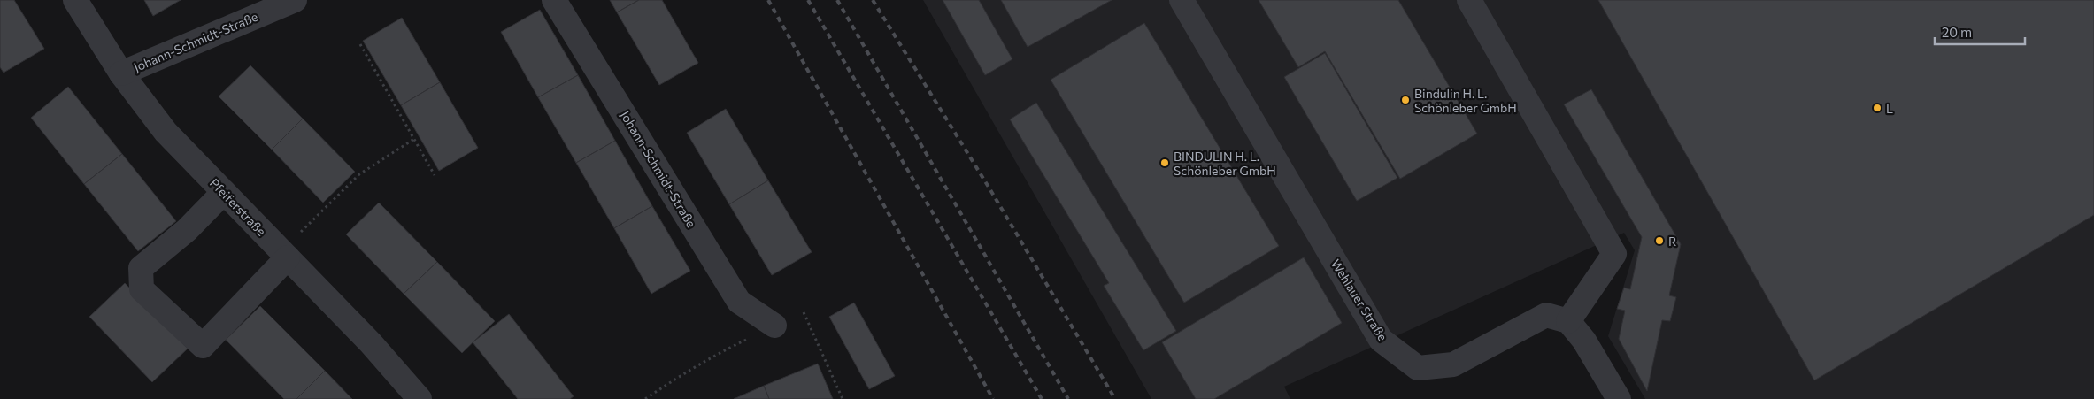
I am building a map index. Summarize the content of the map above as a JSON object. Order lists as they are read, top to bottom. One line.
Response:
{"streets":{"street":["Johann-Schmidt-Straße","Pfeiferstraße","Wehlauer Straße"]},"crossings":[["Johann-Schmidt-Straße","Pfeiferstraße"]],"places":["Bindulin H. L. Schönleber GmbH","L","BINDULIN H. L. Schönleber GmbH","R"],"scale_bar":"20 m"}
